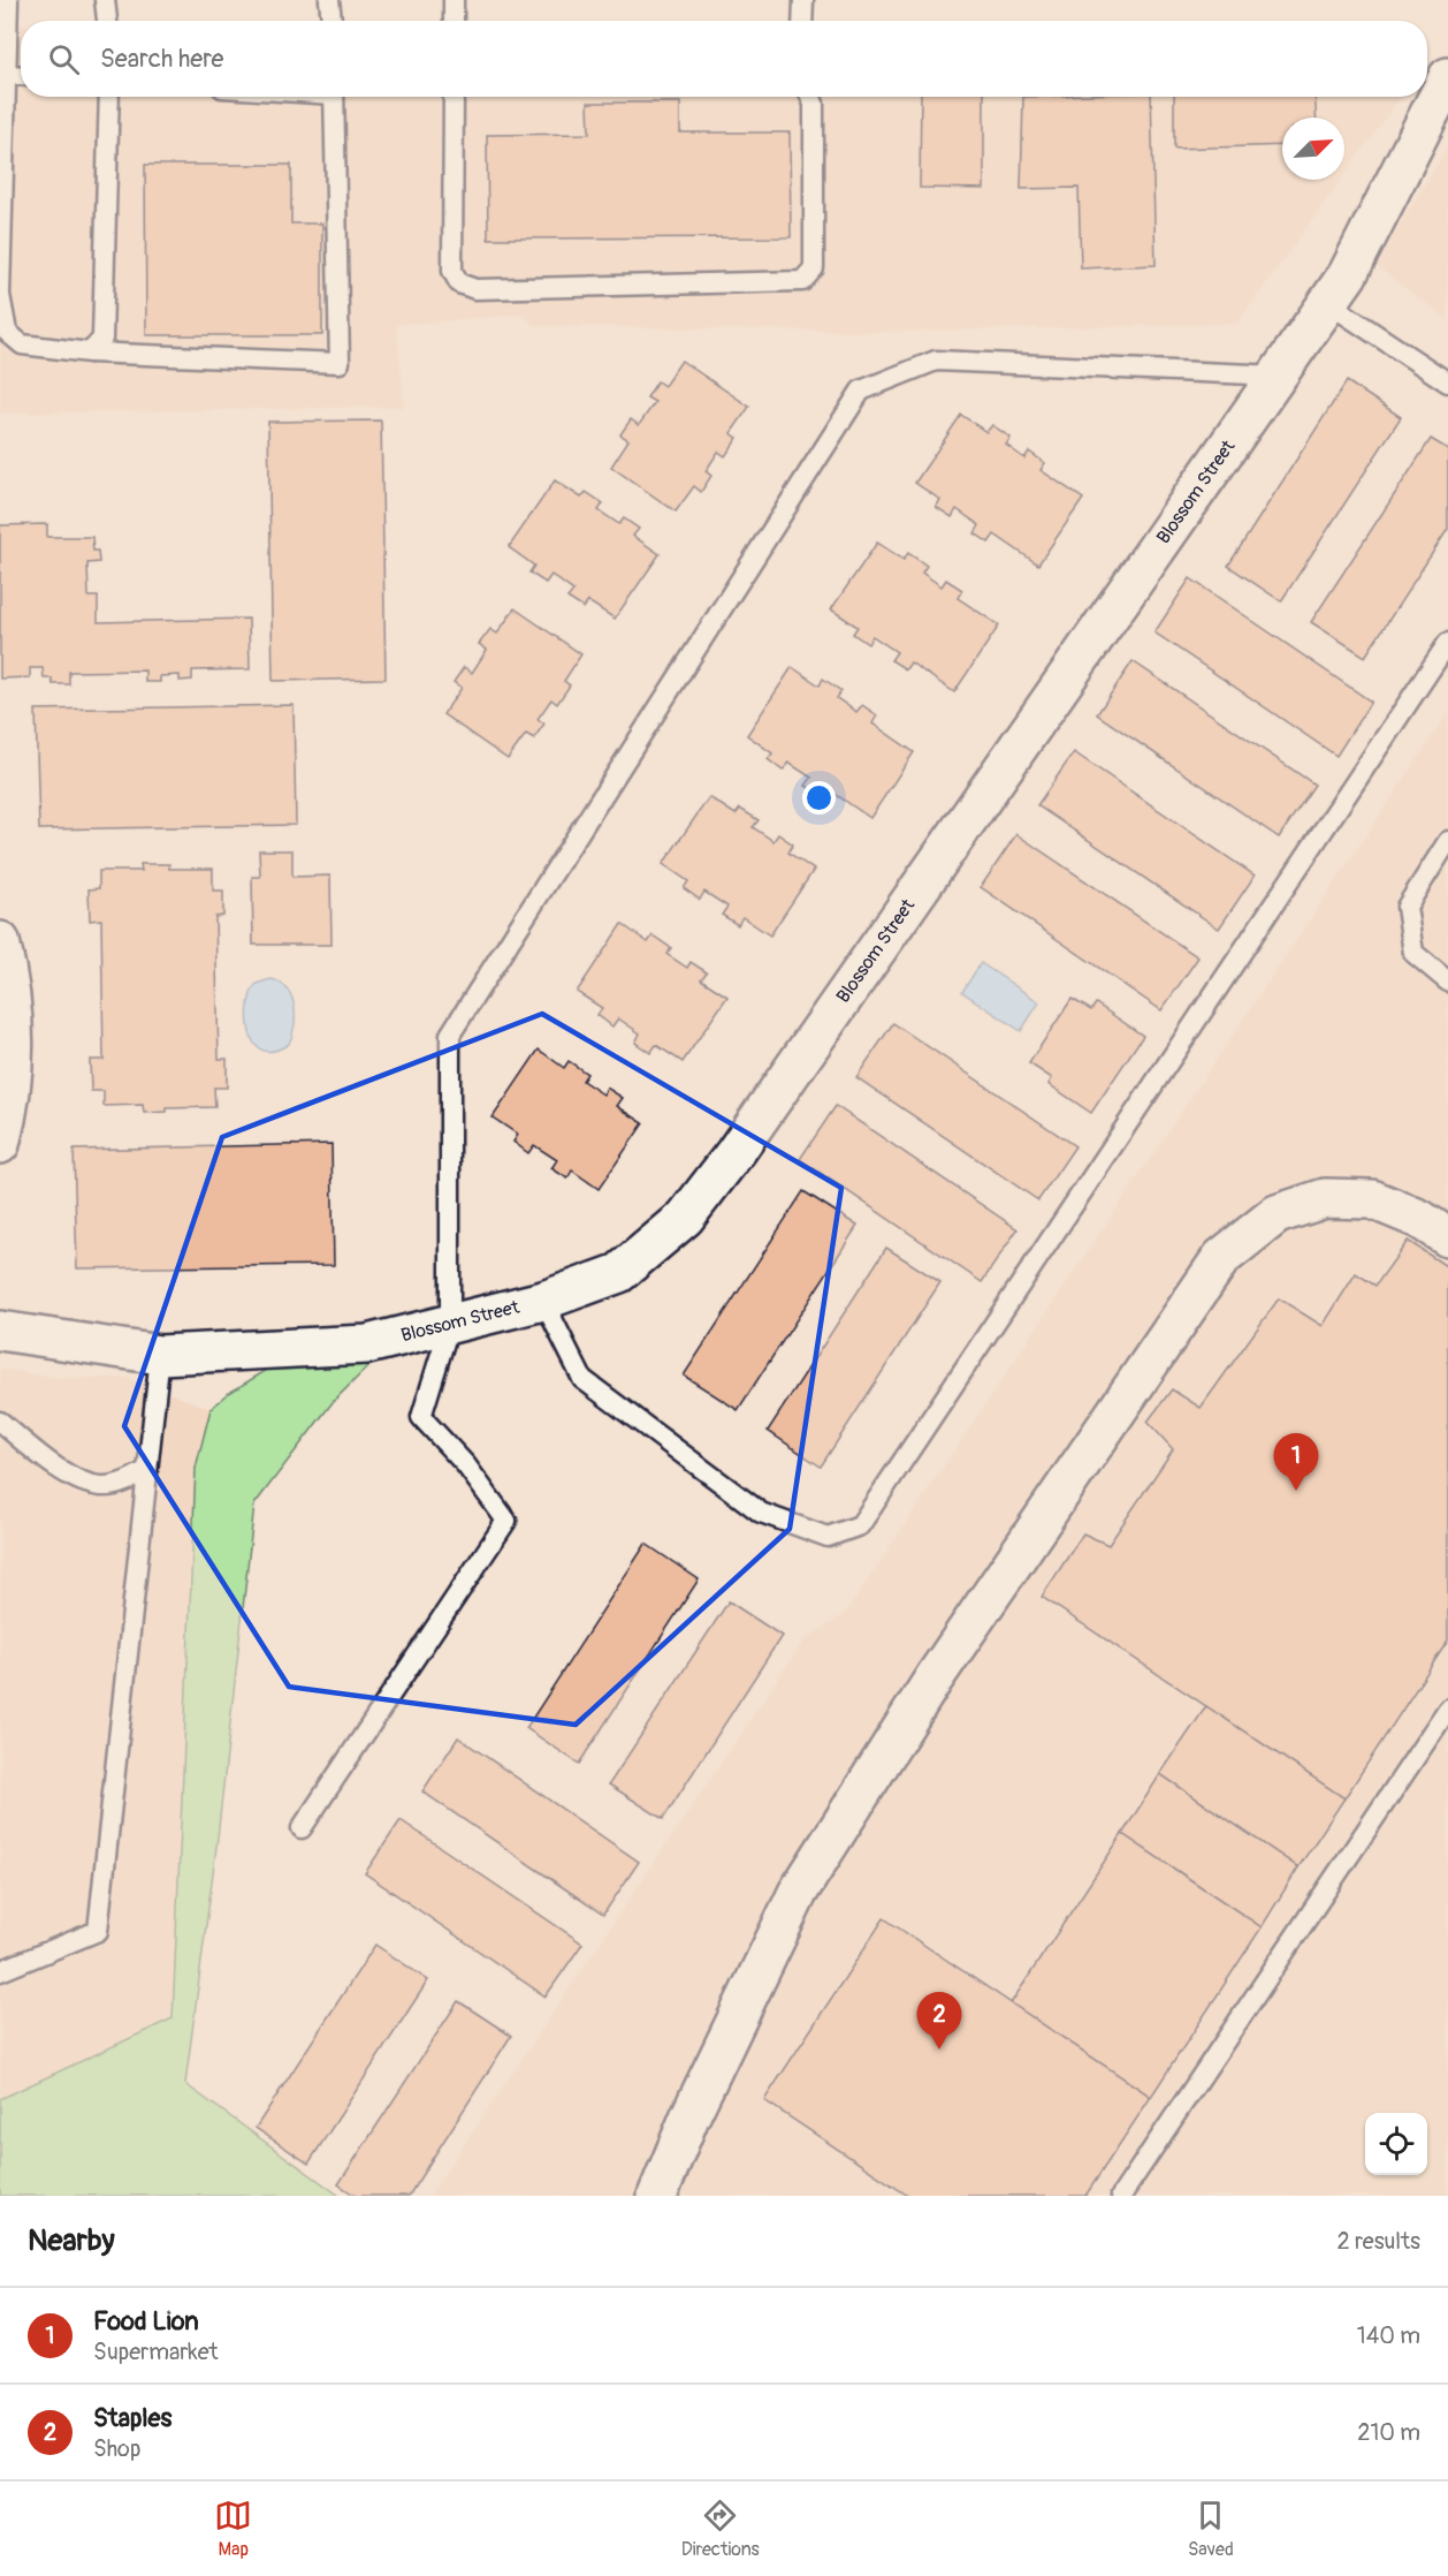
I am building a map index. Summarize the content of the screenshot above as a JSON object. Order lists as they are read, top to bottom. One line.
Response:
{"streets":{"street":["Blossom Street"]},"north":"top right","page":{"search":"Search here","pins":["1","2"],"heading":["Nearby","2 results"],"list":[{"mark":"1","name":"Food Lion","note":"Supermarket","value":"140 m"},{"mark":"2","name":"Staples","note":"Shop","value":"210 m"}],"nav":["Map","Directions","Saved"]}}
